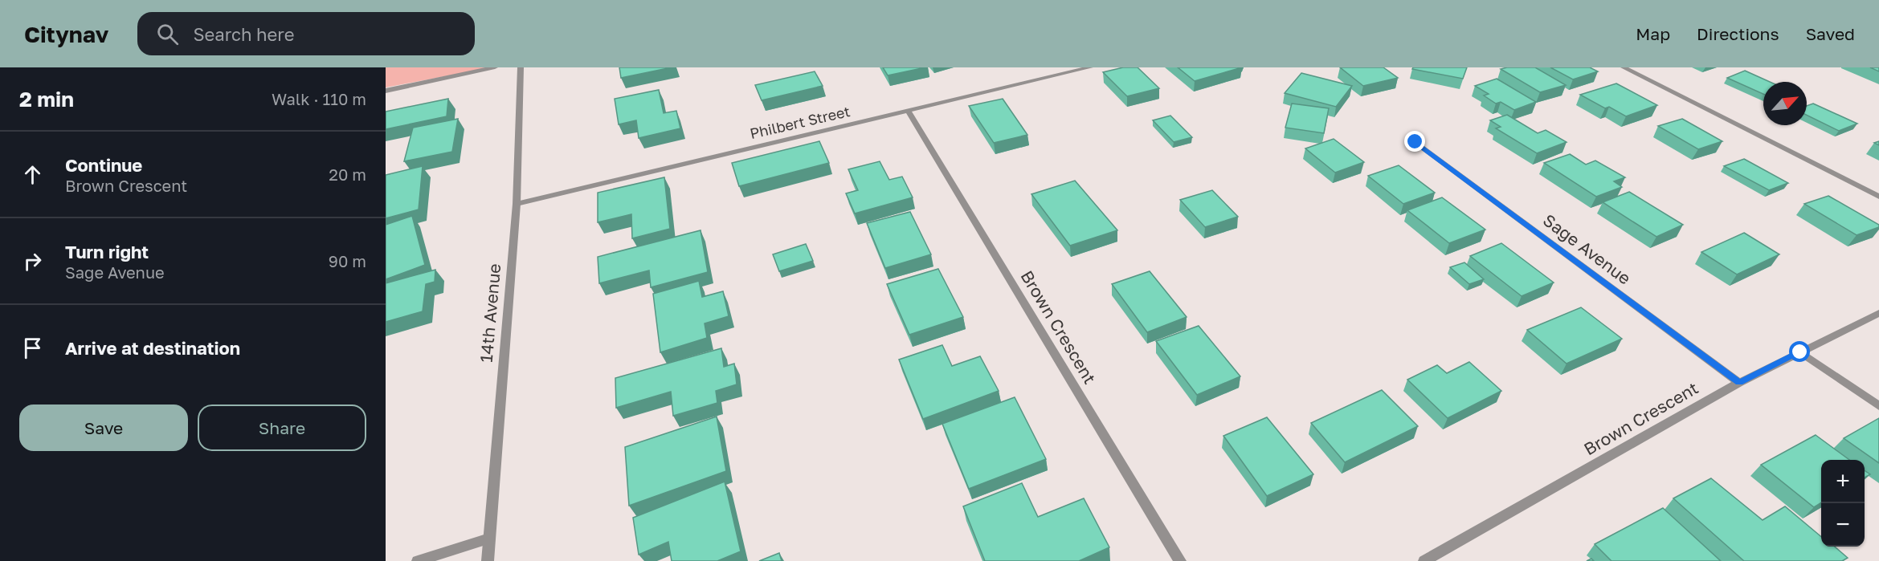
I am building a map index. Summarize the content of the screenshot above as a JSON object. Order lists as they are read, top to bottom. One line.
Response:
{"streets":{"street":["Philbert Street","Sage Avenue","14th Avenue","Brown Crescent"]},"crossings":[["Philbert Street","14th Avenue"],["Philbert Street","Brown Crescent"],["Sage Avenue","Brown Crescent"]],"north":"top right","page":{"header":"Citynav","search":"Search here","nav":["Map","Directions","Saved"],"heading":["2 min","Walk · 110 m"],"list":[["Continue","Brown Crescent","20 m"],["Turn right","Sage Avenue","90 m"],"Arrive at destination"],"buttons":["Save","Share"],"map_buttons":["+","−"]}}
